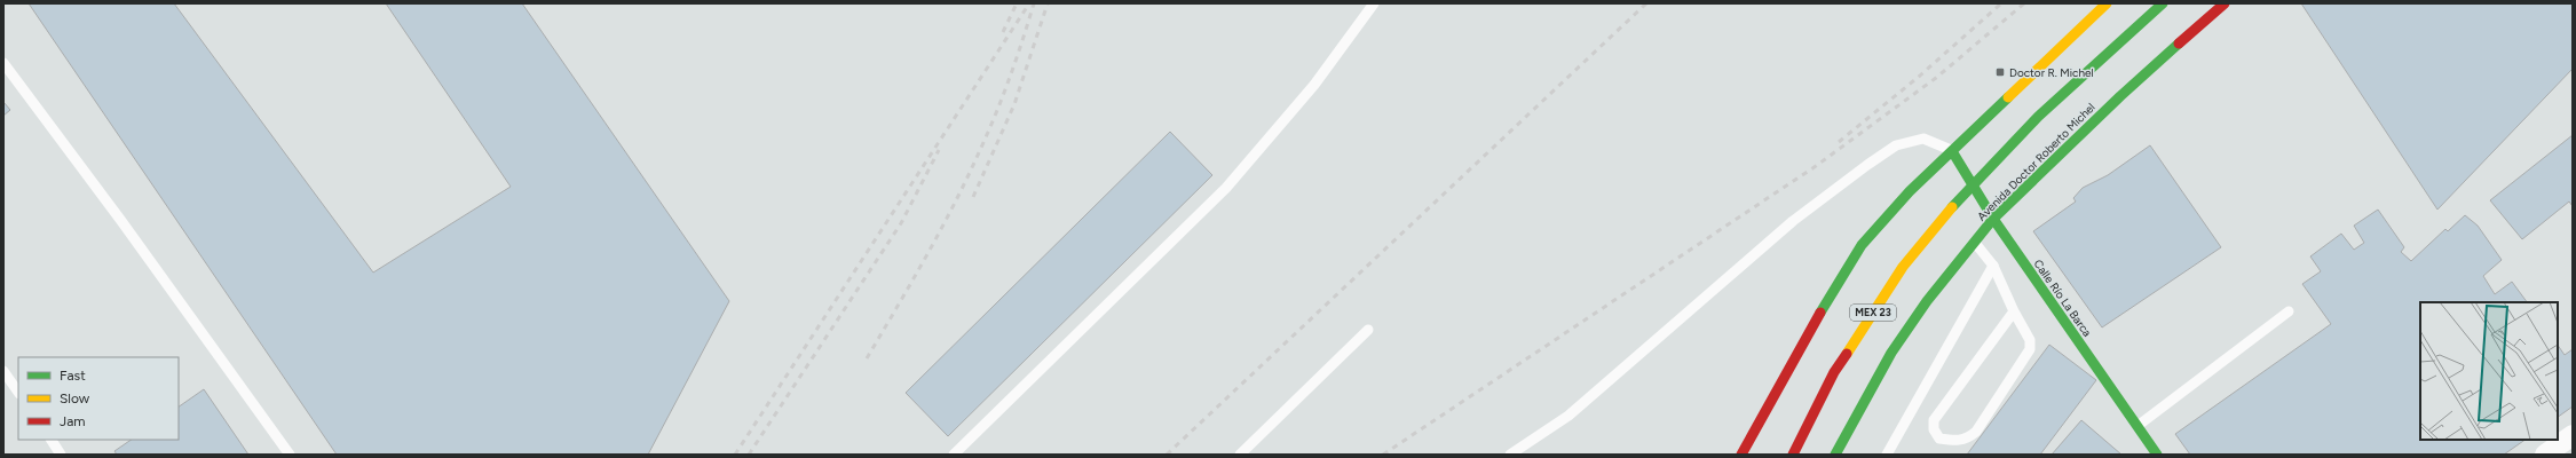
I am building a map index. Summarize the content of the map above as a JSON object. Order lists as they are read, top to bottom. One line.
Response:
{"streets":{"main road":["Avenida Doctor Roberto Michel","Calle Río La Barca","MEX 23"]},"crossings":[["Avenida Doctor Roberto Michel","Calle Río La Barca"],["Calle Río La Barca","MEX 23"]],"places":{"transit":["Doctor R. Michel"]},"legend":["Fast","Slow","Jam"]}
